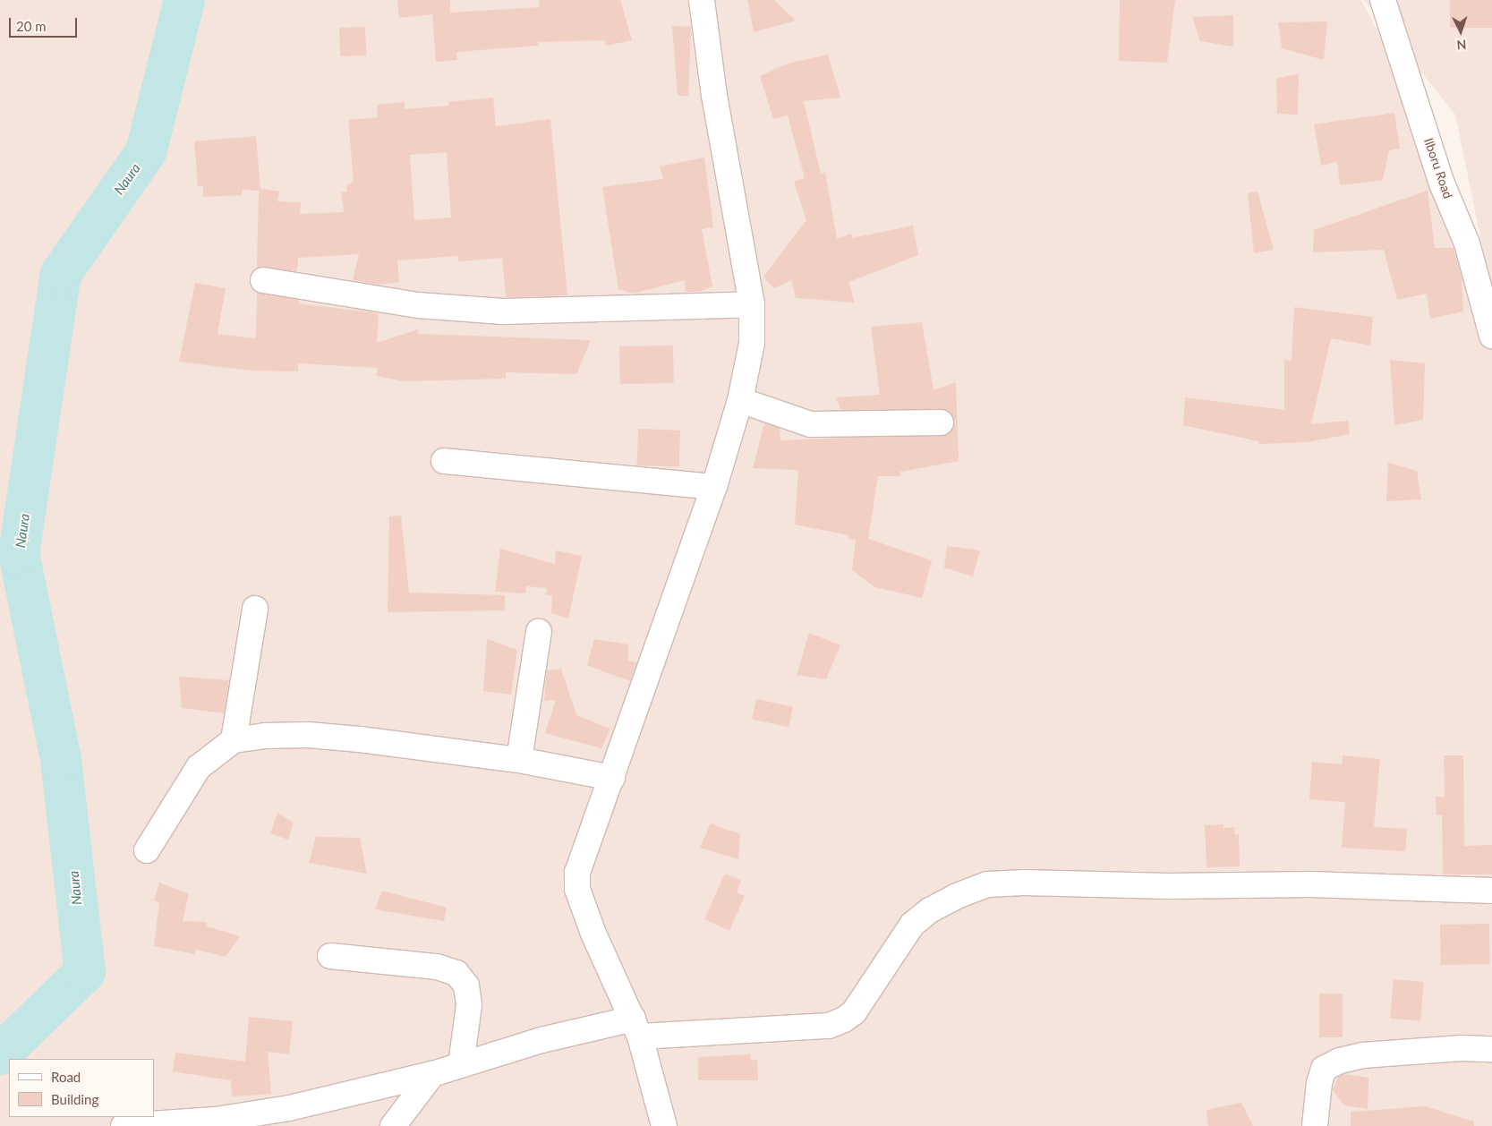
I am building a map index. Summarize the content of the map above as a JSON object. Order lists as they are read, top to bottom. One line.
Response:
{"streets":{"street":["Ilboru Road"]},"water":["Naura"],"legend":["Road","Building"],"scale_bar":"20 m","north":"bottom"}
